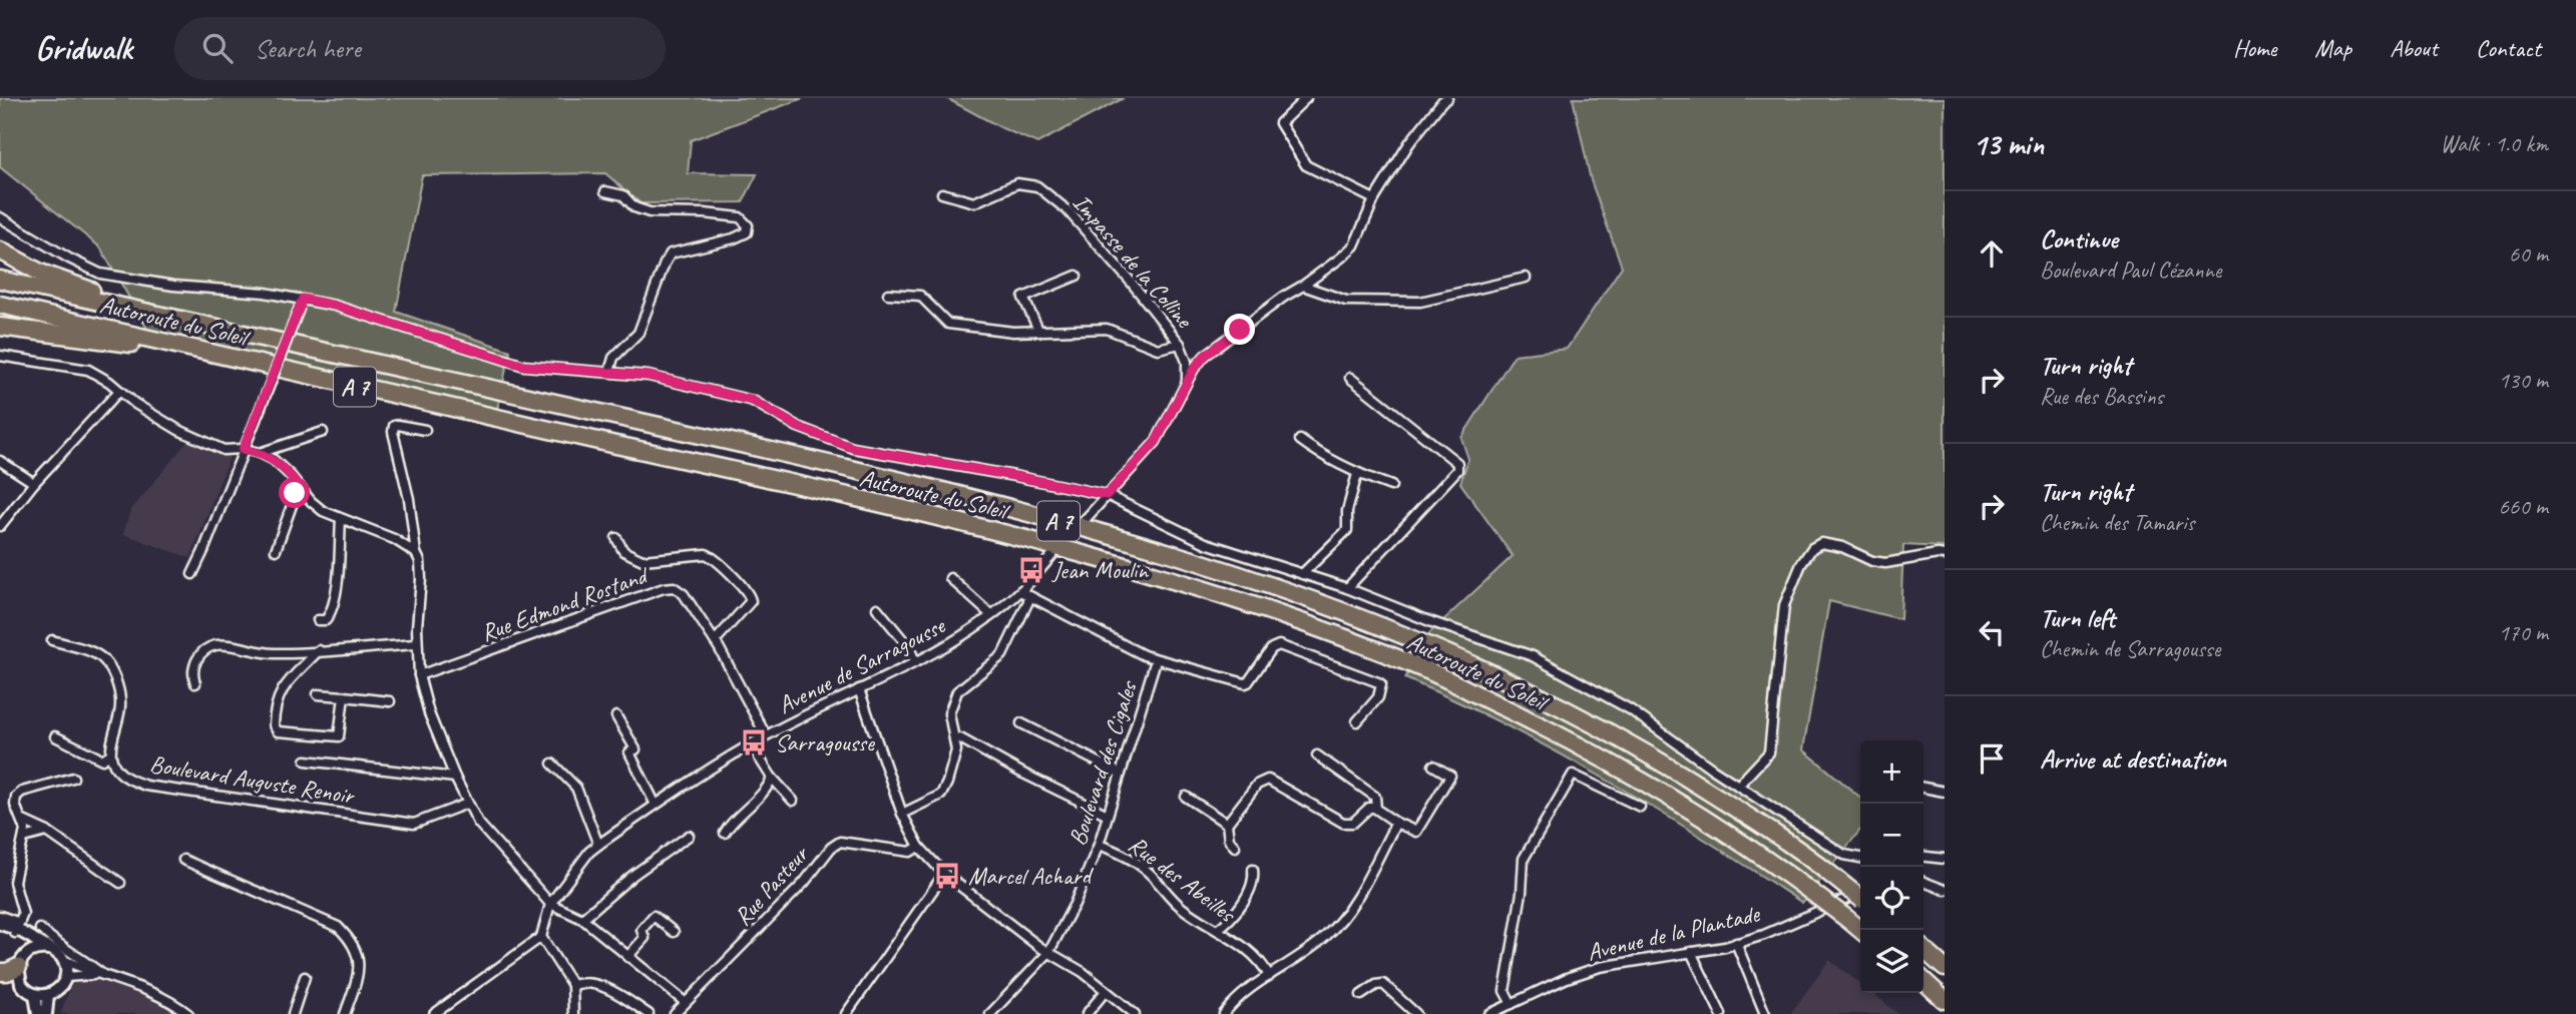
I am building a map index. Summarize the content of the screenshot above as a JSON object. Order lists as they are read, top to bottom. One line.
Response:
{"streets":{"highway":["Autoroute du Soleil","A 7"],"street":["Impasse de la Colline","Rue Edmond Rostand","Avenue de Sarragousse","Boulevard des Cigales","Boulevard Auguste Renoir","Rue des Abeilles","Rue Pasteur","Avenue de la Plantade"]},"crossings":[["Rue Edmond Rostand","Avenue de Sarragousse"],["Boulevard des Cigales","Rue des Abeilles"]],"places":{"bus stop":["Jean Moulin","Sarragousse","Marcel Achard"]},"page":{"header":"Gridwalk","search":"Search here","nav":["Home","Map","About","Contact"],"heading":["13 min","Walk · 1.0 km"],"list":[["Continue","Boulevard Paul Cézanne","60 m"],["Turn right","Rue des Bassins","130 m"],["Turn right","Chemin des Tamaris","660 m"],["Turn left","Chemin de Sarragousse","170 m"],"Arrive at destination"],"map_buttons":["+","−"]}}
